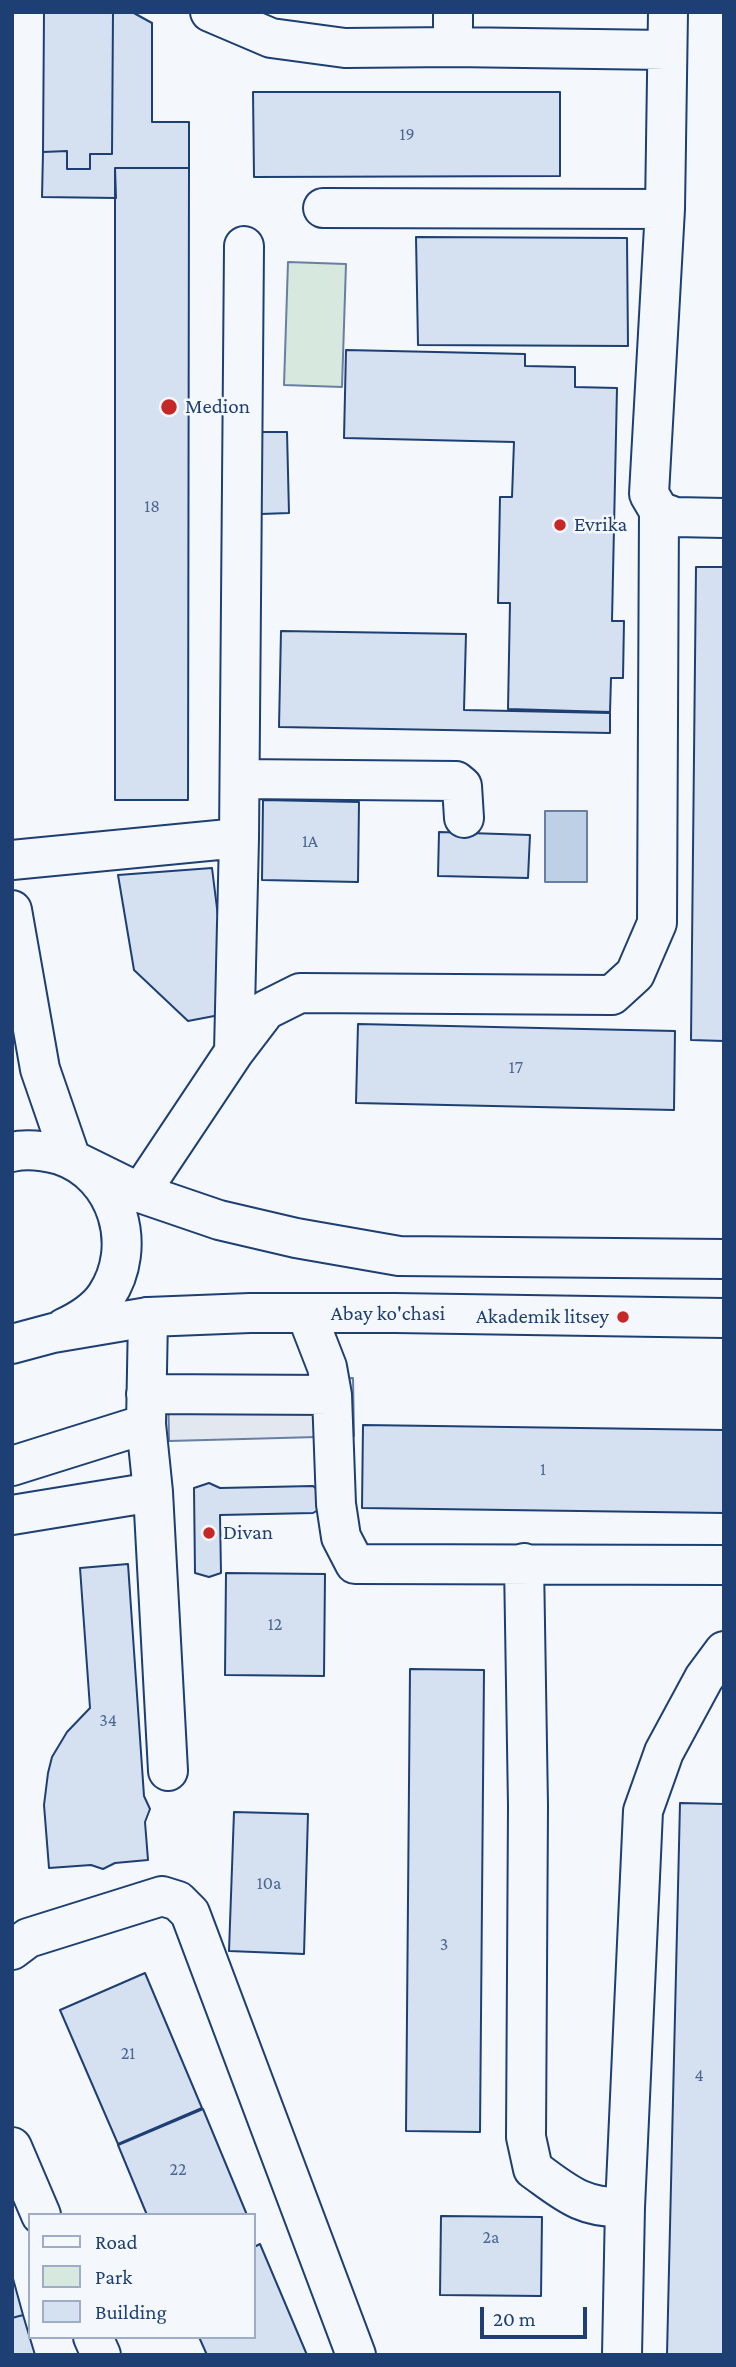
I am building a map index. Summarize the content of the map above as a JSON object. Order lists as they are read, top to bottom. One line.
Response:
{"streets":{"main road":["Abay ko'chasi"]},"places":["Medion","Evrika","Akademik litsey","Divan"],"house_numbers":["19","18","1A","17","1","12","34","10a","3","21","4","22","2a"],"legend":["Road","Park","Building"],"scale_bar":"20 m"}
